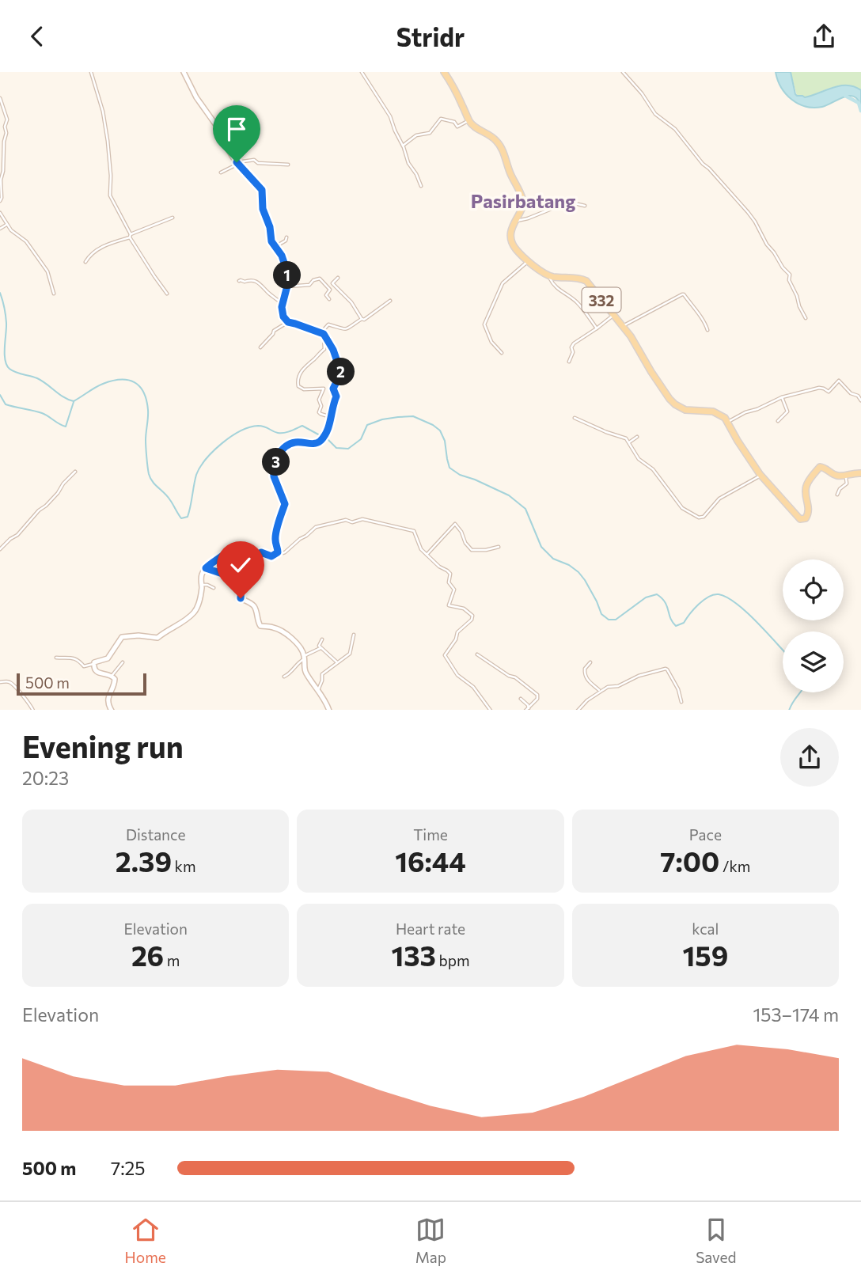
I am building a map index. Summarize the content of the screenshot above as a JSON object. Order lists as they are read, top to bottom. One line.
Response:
{"streets":{"main road":["332"]},"districts":["Pasirbatang"],"scale_bar":"500 m","page":{"header":"Stridr","pins":["1","2","3"],"scale":"500 m","heading":["Evening run","20:23"],"stats":[["Distance","2.39 km"],["Time","16:44"],["Pace","7:00 /km"],["Elevation","26 m"],["Heart rate","133 bpm"],["kcal","159"]],"chart":["Elevation","153–174 m"],"list":[{"name":"500 m","note":"7:25"}],"tabs":["Home","Map","Saved"]}}
